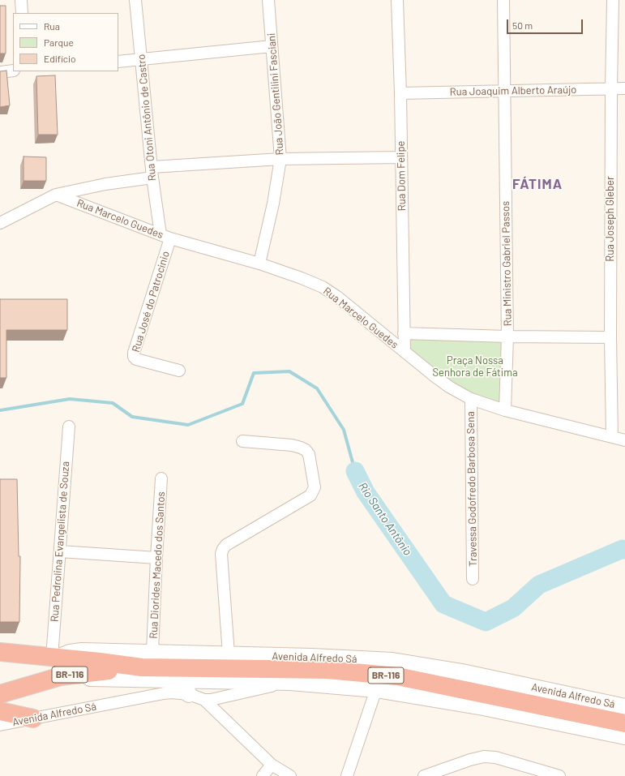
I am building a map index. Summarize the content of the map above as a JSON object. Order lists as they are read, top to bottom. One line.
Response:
{"streets":{"highway":["Avenida Alfredo Sá","BR-116"],"street":["Rua Joaquim Alberto Araújo","Rua João Gentilini Fasciani","Rua Otoni Antônio de Castro","Rua Dom Felipe","Rua Marcelo Guedes","Rua Joseph Gleber","Rua Ministro Gabriel Passos","Rua José do Patrocinio","Travessa Godofredo Barbosa Sena","Rua Pedrolina Evangelista de Souza","Rua Diorides Macedo dos Santos"]},"crossings":[["Rua Joaquim Alberto Araújo","Rua Dom Felipe"],["Rua Joaquim Alberto Araújo","Rua Joseph Gleber"],["Rua Joaquim Alberto Araújo","Rua Ministro Gabriel Passos"],["Rua João Gentilini Fasciani","Rua Marcelo Guedes"],["Rua Otoni Antônio de Castro","Rua Marcelo Guedes"],["Rua Otoni Antônio de Castro","Rua José do Patrocinio"],["Rua Dom Felipe","Rua Marcelo Guedes"],["Rua Marcelo Guedes","Rua Joseph Gleber"],["Rua Marcelo Guedes","Rua Ministro Gabriel Passos"],["Rua Marcelo Guedes","Rua José do Patrocinio"],["Rua Marcelo Guedes","Travessa Godofredo Barbosa Sena"],["Rua Pedrolina Evangelista de Souza","Avenida Alfredo Sá"],["Rua Diorides Macedo dos Santos","Avenida Alfredo Sá"],["Avenida Alfredo Sá","BR-116"]],"districts":["FÁTIMA"],"water":["Rio Santo Antônio"],"parks":["Praça Nossa Senhora de Fátima"],"legend":["Rua","Parque","Edifício"],"scale_bar":"50 m"}
